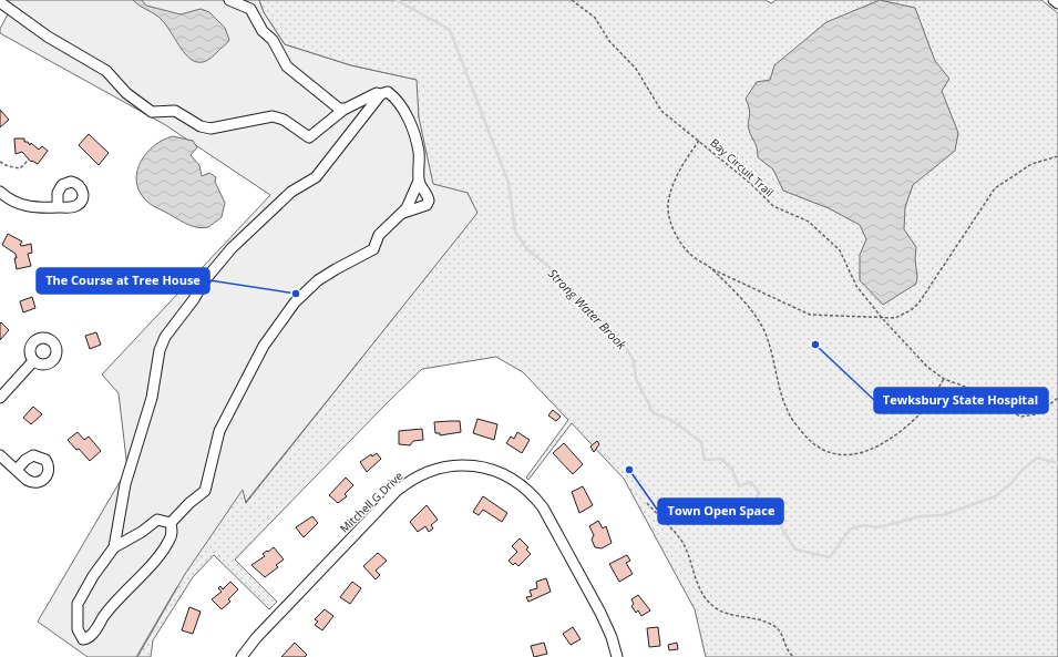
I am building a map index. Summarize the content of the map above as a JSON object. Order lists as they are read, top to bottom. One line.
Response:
{"streets":{"street":["Mitchell G Drive"],"path":["Bay Circuit Trail"]},"water":["Strong Water Brook"],"places":["The Course at Tree House","Tewksbury State Hospital","Town Open Space"]}
